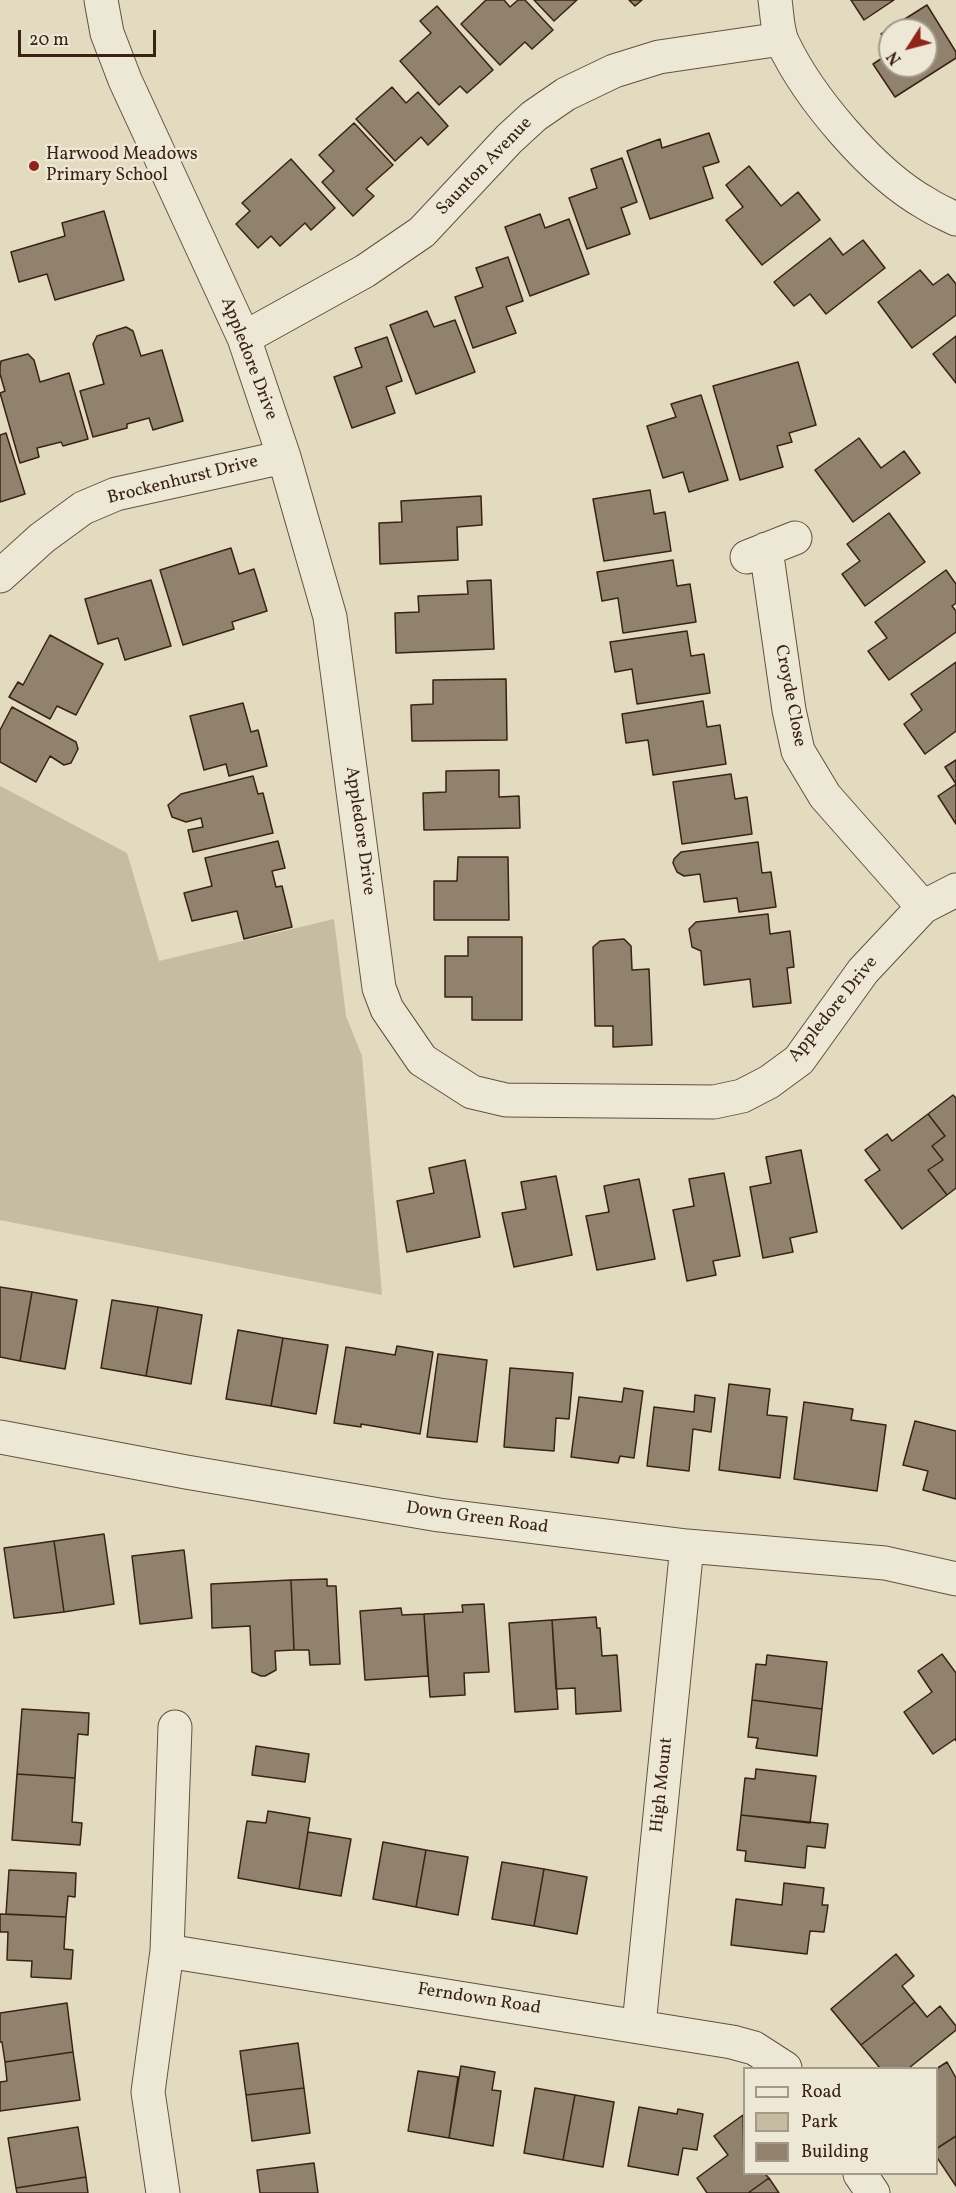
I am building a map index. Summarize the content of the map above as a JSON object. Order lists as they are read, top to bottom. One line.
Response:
{"streets":{"street":["Saunton Avenue","Appledore Drive","Brockenhurst Drive","Croyde Close","Down Green Road","High Mount","Ferndown Road"]},"crossings":[["Saunton Avenue","Appledore Drive"],["Appledore Drive","Brockenhurst Drive"],["Appledore Drive","Croyde Close"],["Down Green Road","High Mount"],["High Mount","Ferndown Road"]],"places":["Harwood Meadows Primary School"],"legend":["Road","Park","Building"],"scale_bar":"20 m","north":"bottom left"}
